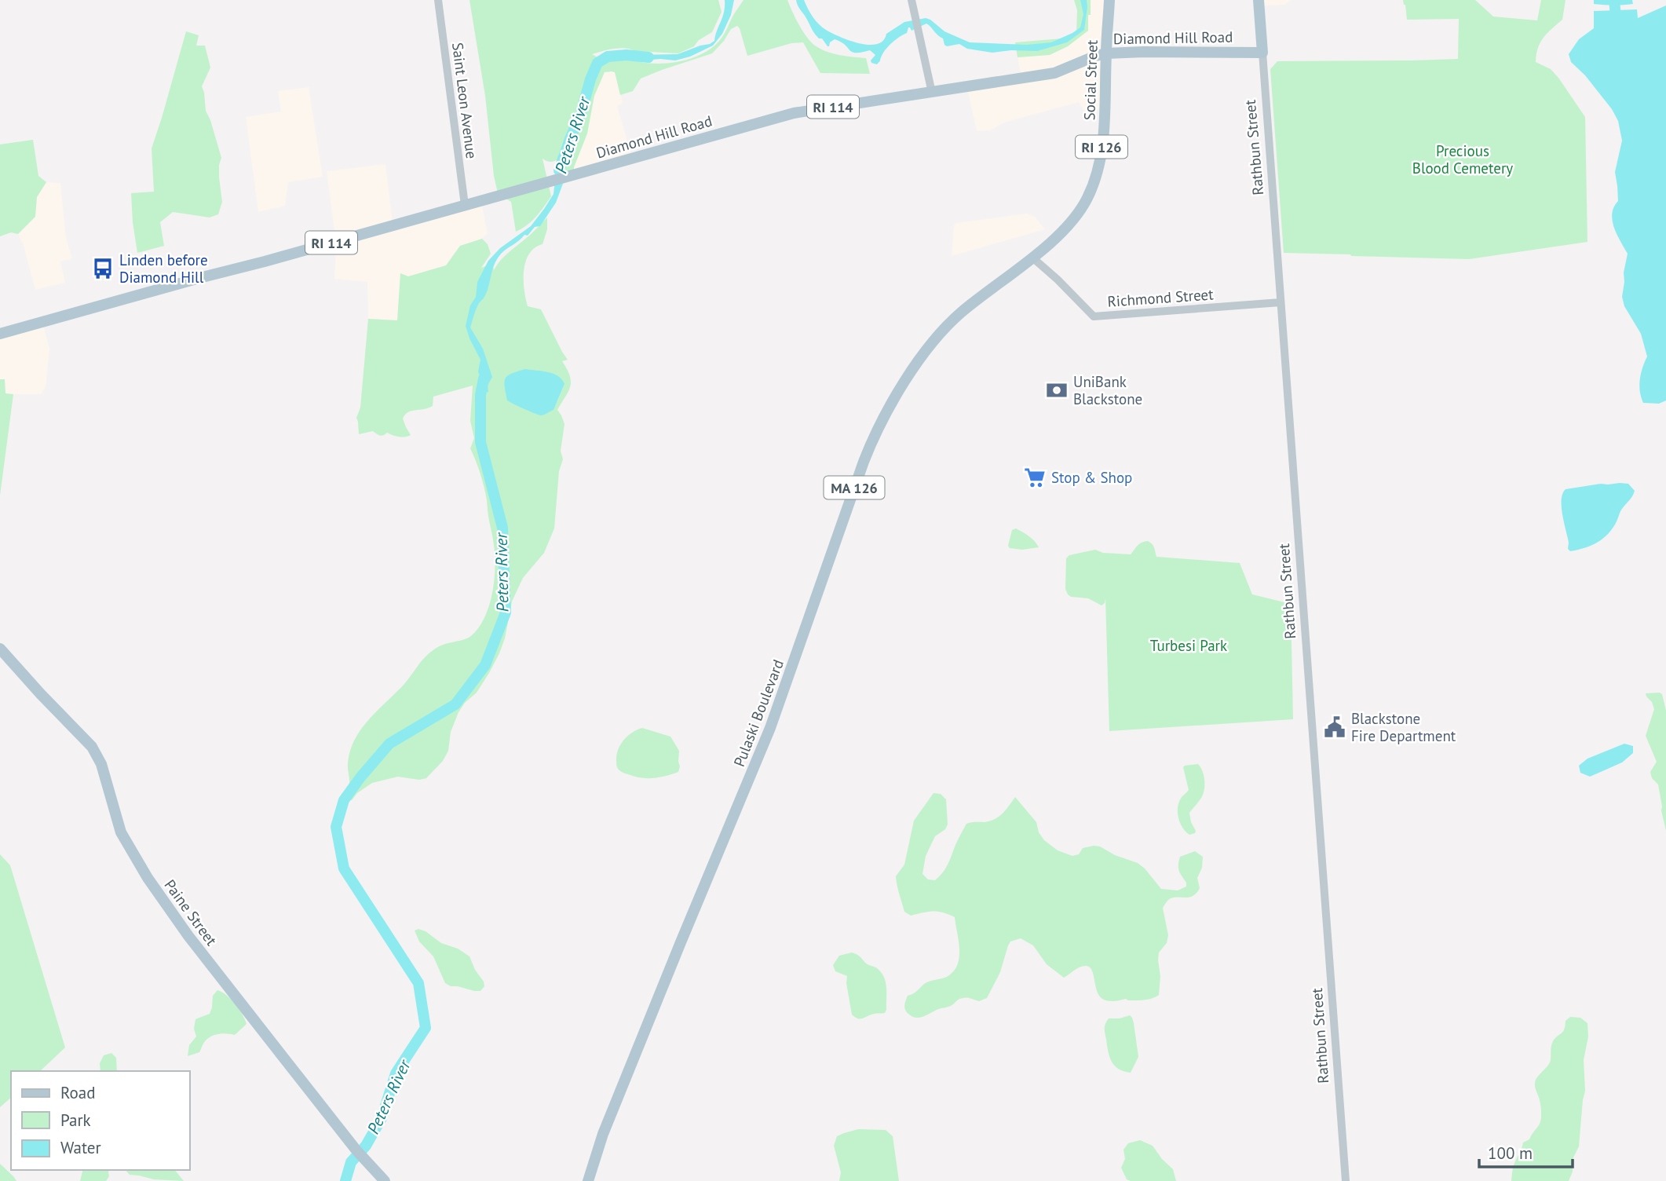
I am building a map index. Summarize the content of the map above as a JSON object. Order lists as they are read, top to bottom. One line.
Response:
{"streets":{"main road":["Diamond Hill Road","Social Street","RI 114","RI 126","Rathbun Street","MA 126","Pulaski Boulevard","Paine Street"],"street":["Saint Leon Avenue","Richmond Street"]},"crossings":[["Diamond Hill Road","Social Street"],["Diamond Hill Road","Saint Leon Avenue"],["Diamond Hill Road","Rathbun Street"],["Social Street","Richmond Street"],["Social Street","Pulaski Boulevard"],["Rathbun Street","Richmond Street"]],"water":["Peters River"],"parks":["Precious Blood Cemetery","Turbesi Park"],"places":{"bus stop":["Linden before Diamond Hill"],"bank":["UniBank Blackstone"],"supermarket":["Stop & Shop"],"public building":["Blackstone Fire Department"]},"legend":["Road","Park","Water"],"scale_bar":"100 m"}
